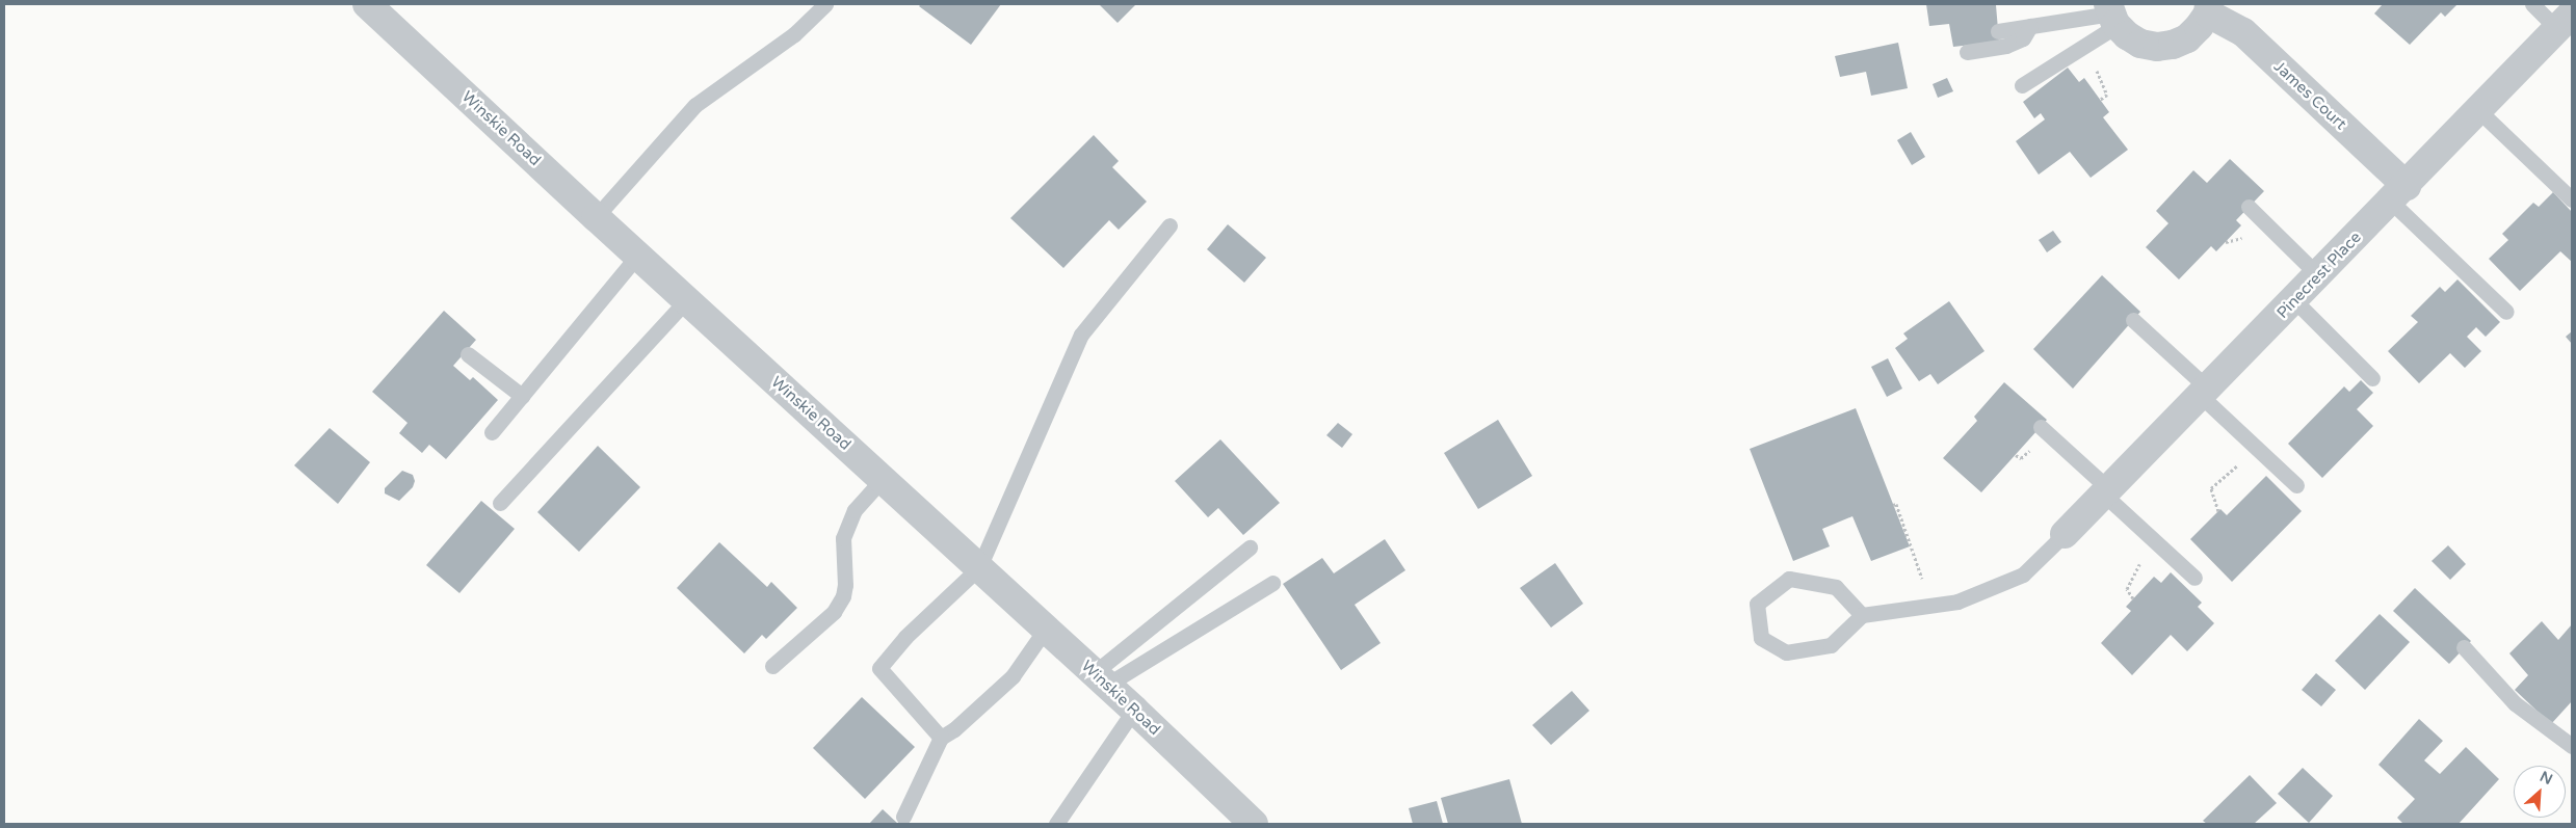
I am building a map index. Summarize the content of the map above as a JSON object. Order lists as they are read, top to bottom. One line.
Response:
{"streets":{"street":["James Court","Winskie Road","Pinecrest Place"]},"crossings":[["James Court","Pinecrest Place"]],"north":"top right"}
